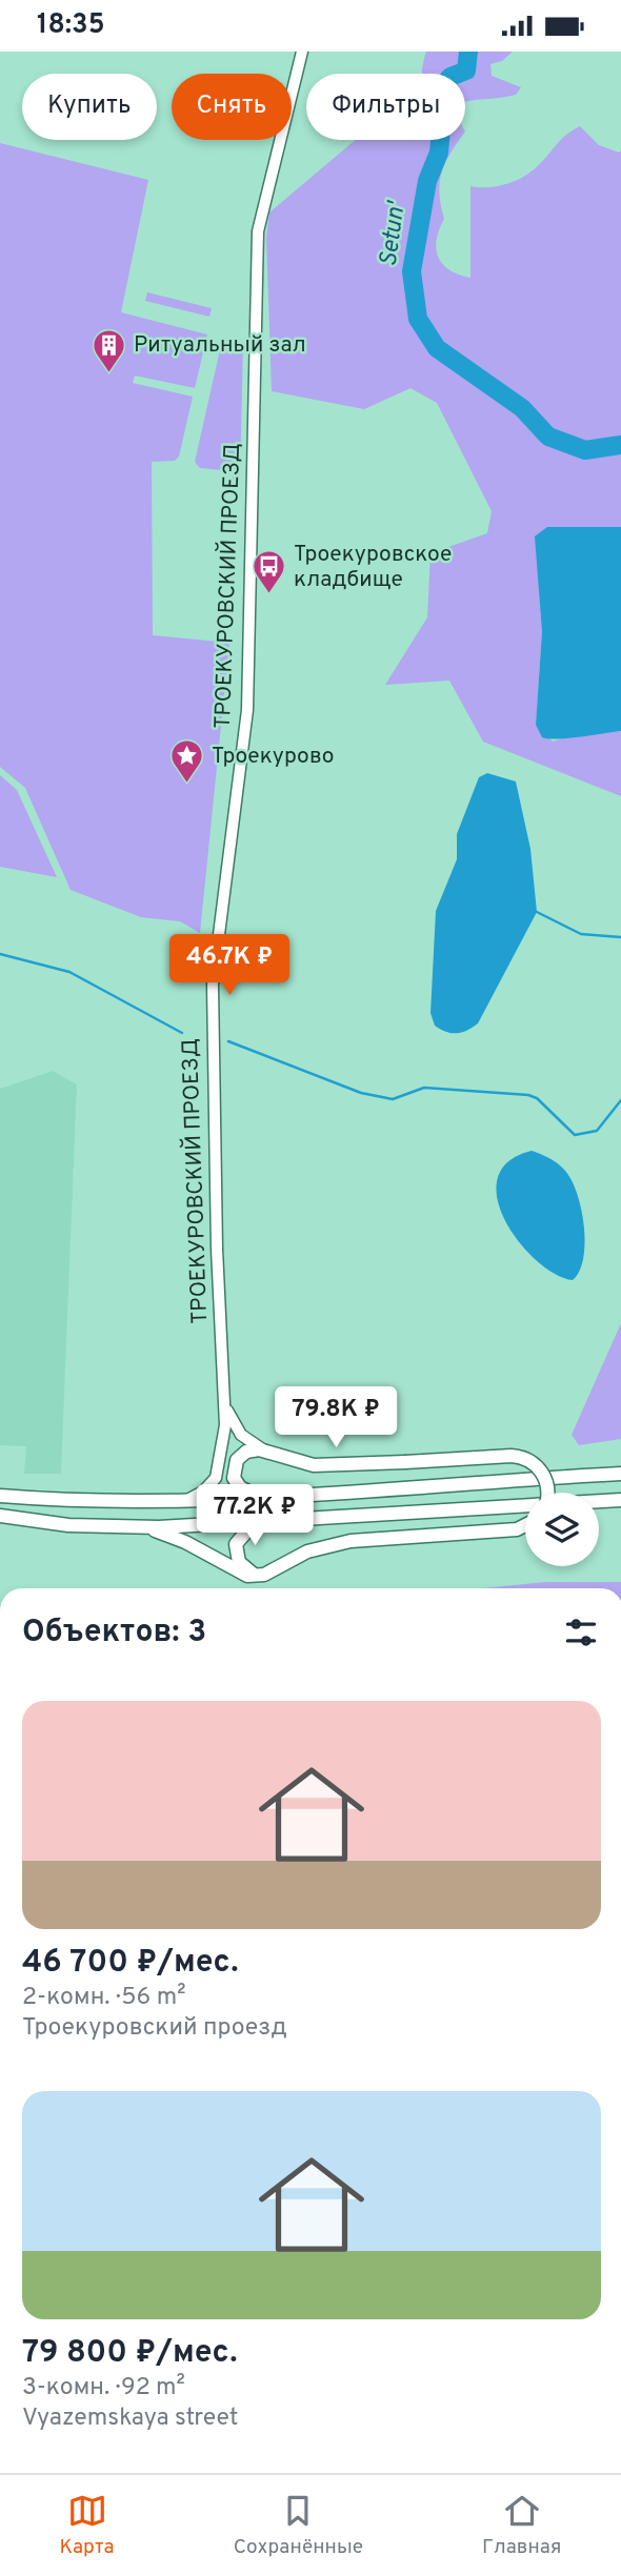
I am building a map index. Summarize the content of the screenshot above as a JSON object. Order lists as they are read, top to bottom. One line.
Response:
{"streets":{"street":["ТРОЕКУРОВСКИЙ ПРОЕЗД"]},"water":["Setun'"],"places":{"building":["Ритуальный зал"],"bus stop":["Троекуровское кладбище"],"place":["Троекурово"]},"page":{"status":"18:35","chip":["Купить","Снять","Фильтры"],"price":["46.7K ₽","79.8K ₽","77.2K ₽"],"heading":"Объектов: 3","list":[{"name":"46 700 ₽/мес.","note":"2-комн. · 56 m² · Троекуровский проезд"},{"name":"79 800 ₽/мес.","note":"3-комн. · 92 m² · Vyazemskaya street"}],"tabs":["Карта","Сохранённые","Главная"]}}
